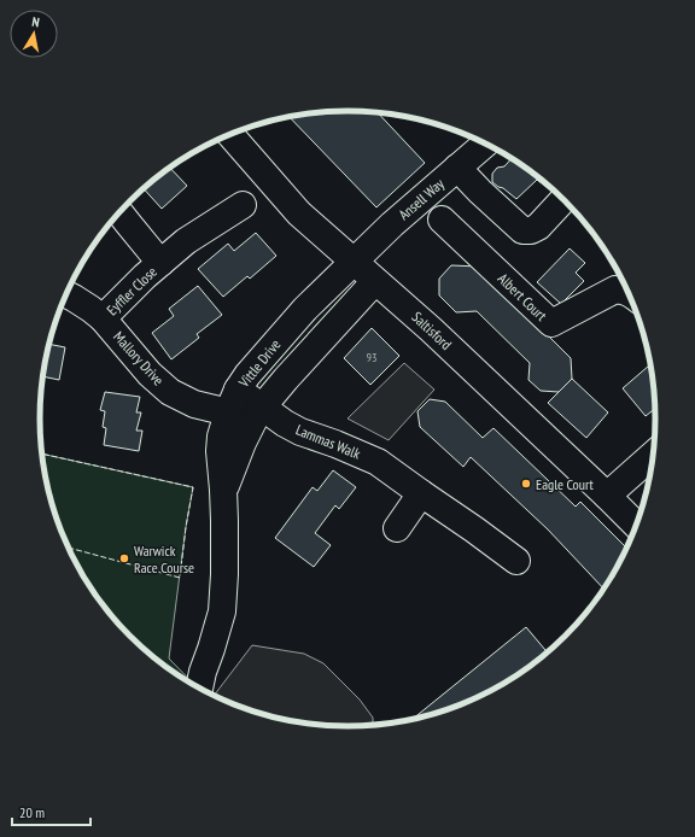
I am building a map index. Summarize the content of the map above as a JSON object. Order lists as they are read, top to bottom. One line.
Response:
{"streets":{"street":["Ansell Way","Eyffler Close","Albert Court","Saltisford","Mallory Drive","Vittle Drive","Lammas Walk"]},"crossings":[["Ansell Way","Saltisford"],["Ansell Way","Vittle Drive"],["Eyffler Close","Mallory Drive"],["Saltisford","Vittle Drive"],["Mallory Drive","Vittle Drive"],["Mallory Drive","Lammas Walk"],["Vittle Drive","Lammas Walk"]],"places":["Eagle Court","Warwick Race Course"],"house_numbers":["93"],"scale_bar":"20 m","north":"top"}
